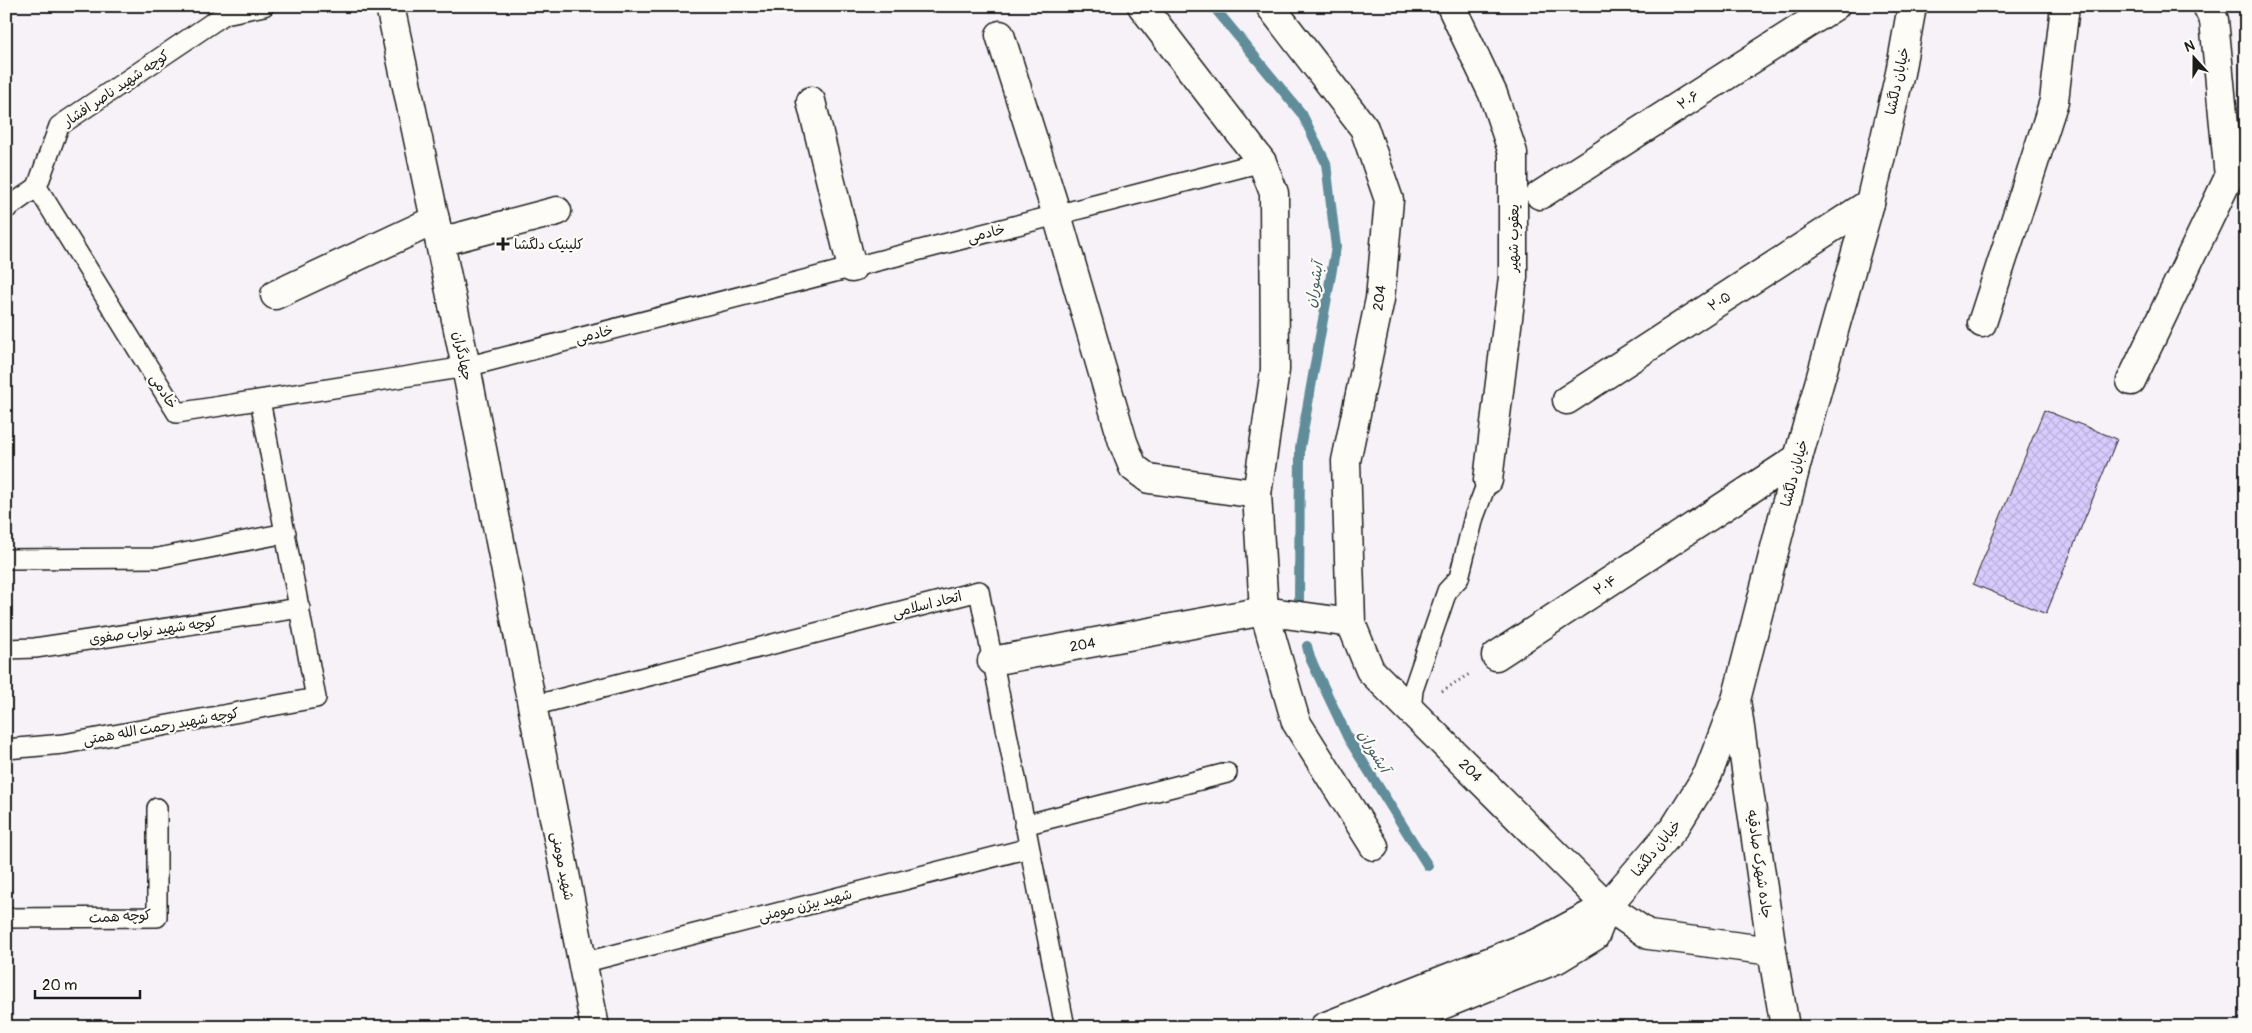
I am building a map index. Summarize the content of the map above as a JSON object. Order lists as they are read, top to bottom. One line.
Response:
{"streets":{"street":["خیابان دلگشا","۲۰۶","یعقوب شهیر","204","۲۰۵","جهادگران","۲۰۴","جاده شهرک صادقیه","شهید مومنی"],"lane":["کوچه شهید ناصر افشار","خادمی","اتحاد اسلامی","کوچه شهید نواب صفوی","کوچه شهید رحمت الله همتی","شهید بیژن مومنی","کوچه همت"]},"crossings":[["خیابان دلگشا","204"],["خیابان دلگشا","۲۰۵"],["خیابان دلگشا","۲۰۴"],["خیابان دلگشا","جاده شهرک صادقیه"],["کوچه شهید ناصر افشار","خادمی"],["خادمی","جهادگران"],["204","اتحاد اسلامی"],["204","جاده شهرک صادقیه"],["جهادگران","اتحاد اسلامی"],["جهادگران","شهید مومنی"],["اتحاد اسلامی","شهید مومنی"],["اتحاد اسلامی","شهید بیژن مومنی"],["کوچه شهید نواب صفوی","کوچه شهید رحمت الله همتی"],["شهید مومنی","شهید بیژن مومنی"]],"water":["آبشوران"],"places":{"health":["کلینیک دلگشا"]},"scale_bar":"20 m","north":"top"}
